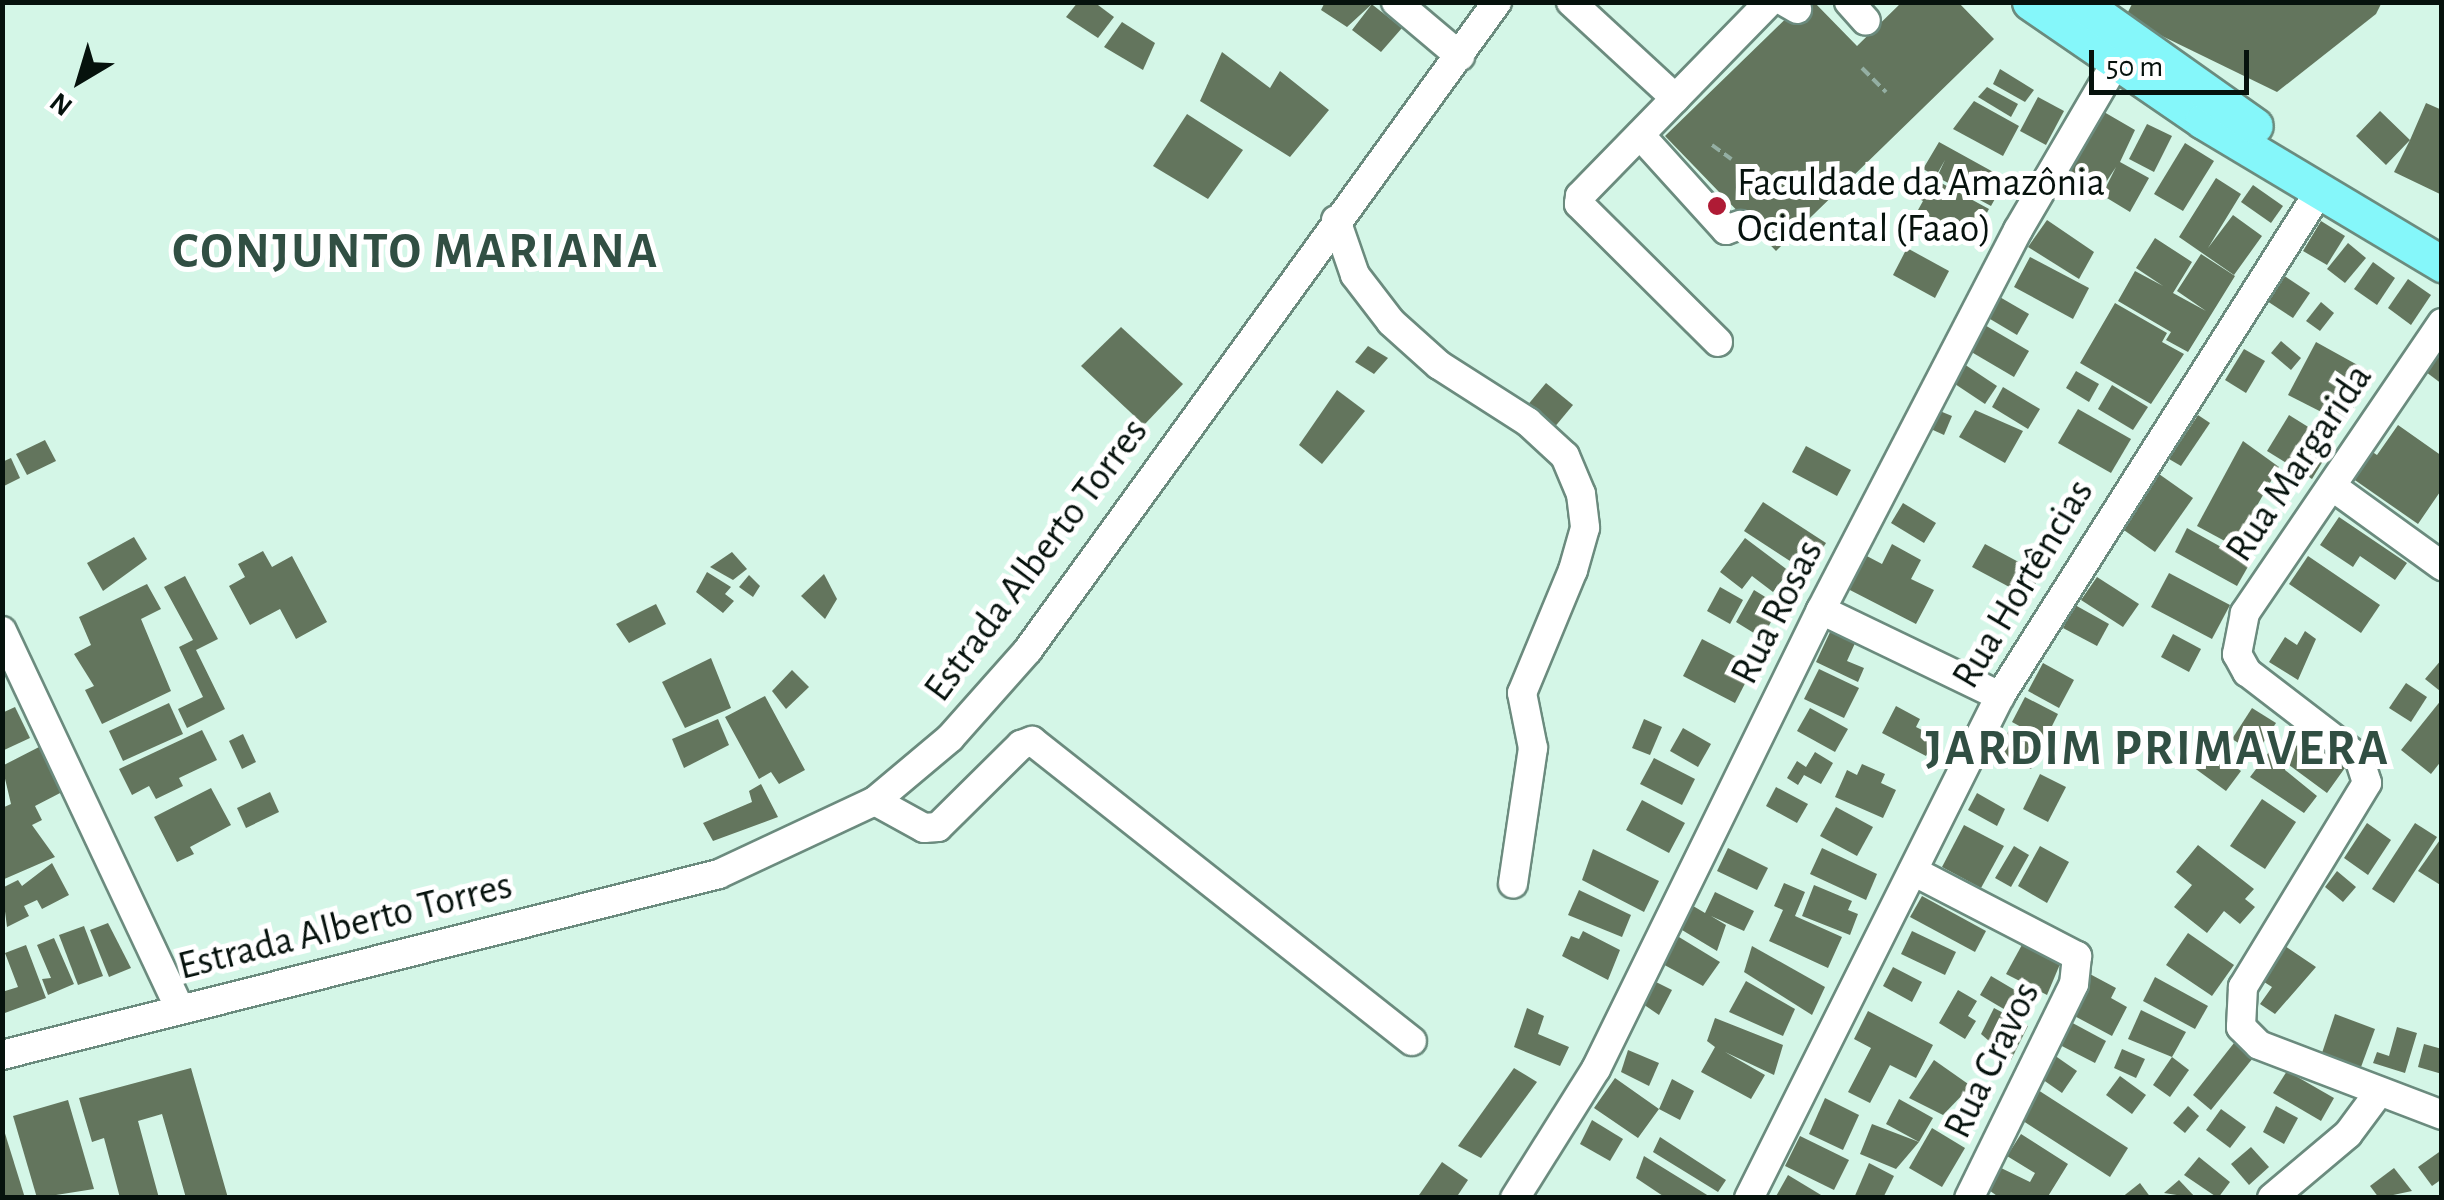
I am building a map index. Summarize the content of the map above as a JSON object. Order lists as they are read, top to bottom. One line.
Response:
{"streets":{"street":["Rua Margarida","Estrada Alberto Torres","Rua Hortências","Rua Rosas","Rua Cravos"]},"crossings":[["Rua Hortências","Rua Cravos"]],"districts":["CONJUNTO MARIANA","JARDIM PRIMAVERA"],"places":["Faculdade da Amazônia Ocidental (Faao)"],"scale_bar":"50 m","north":"bottom left"}
